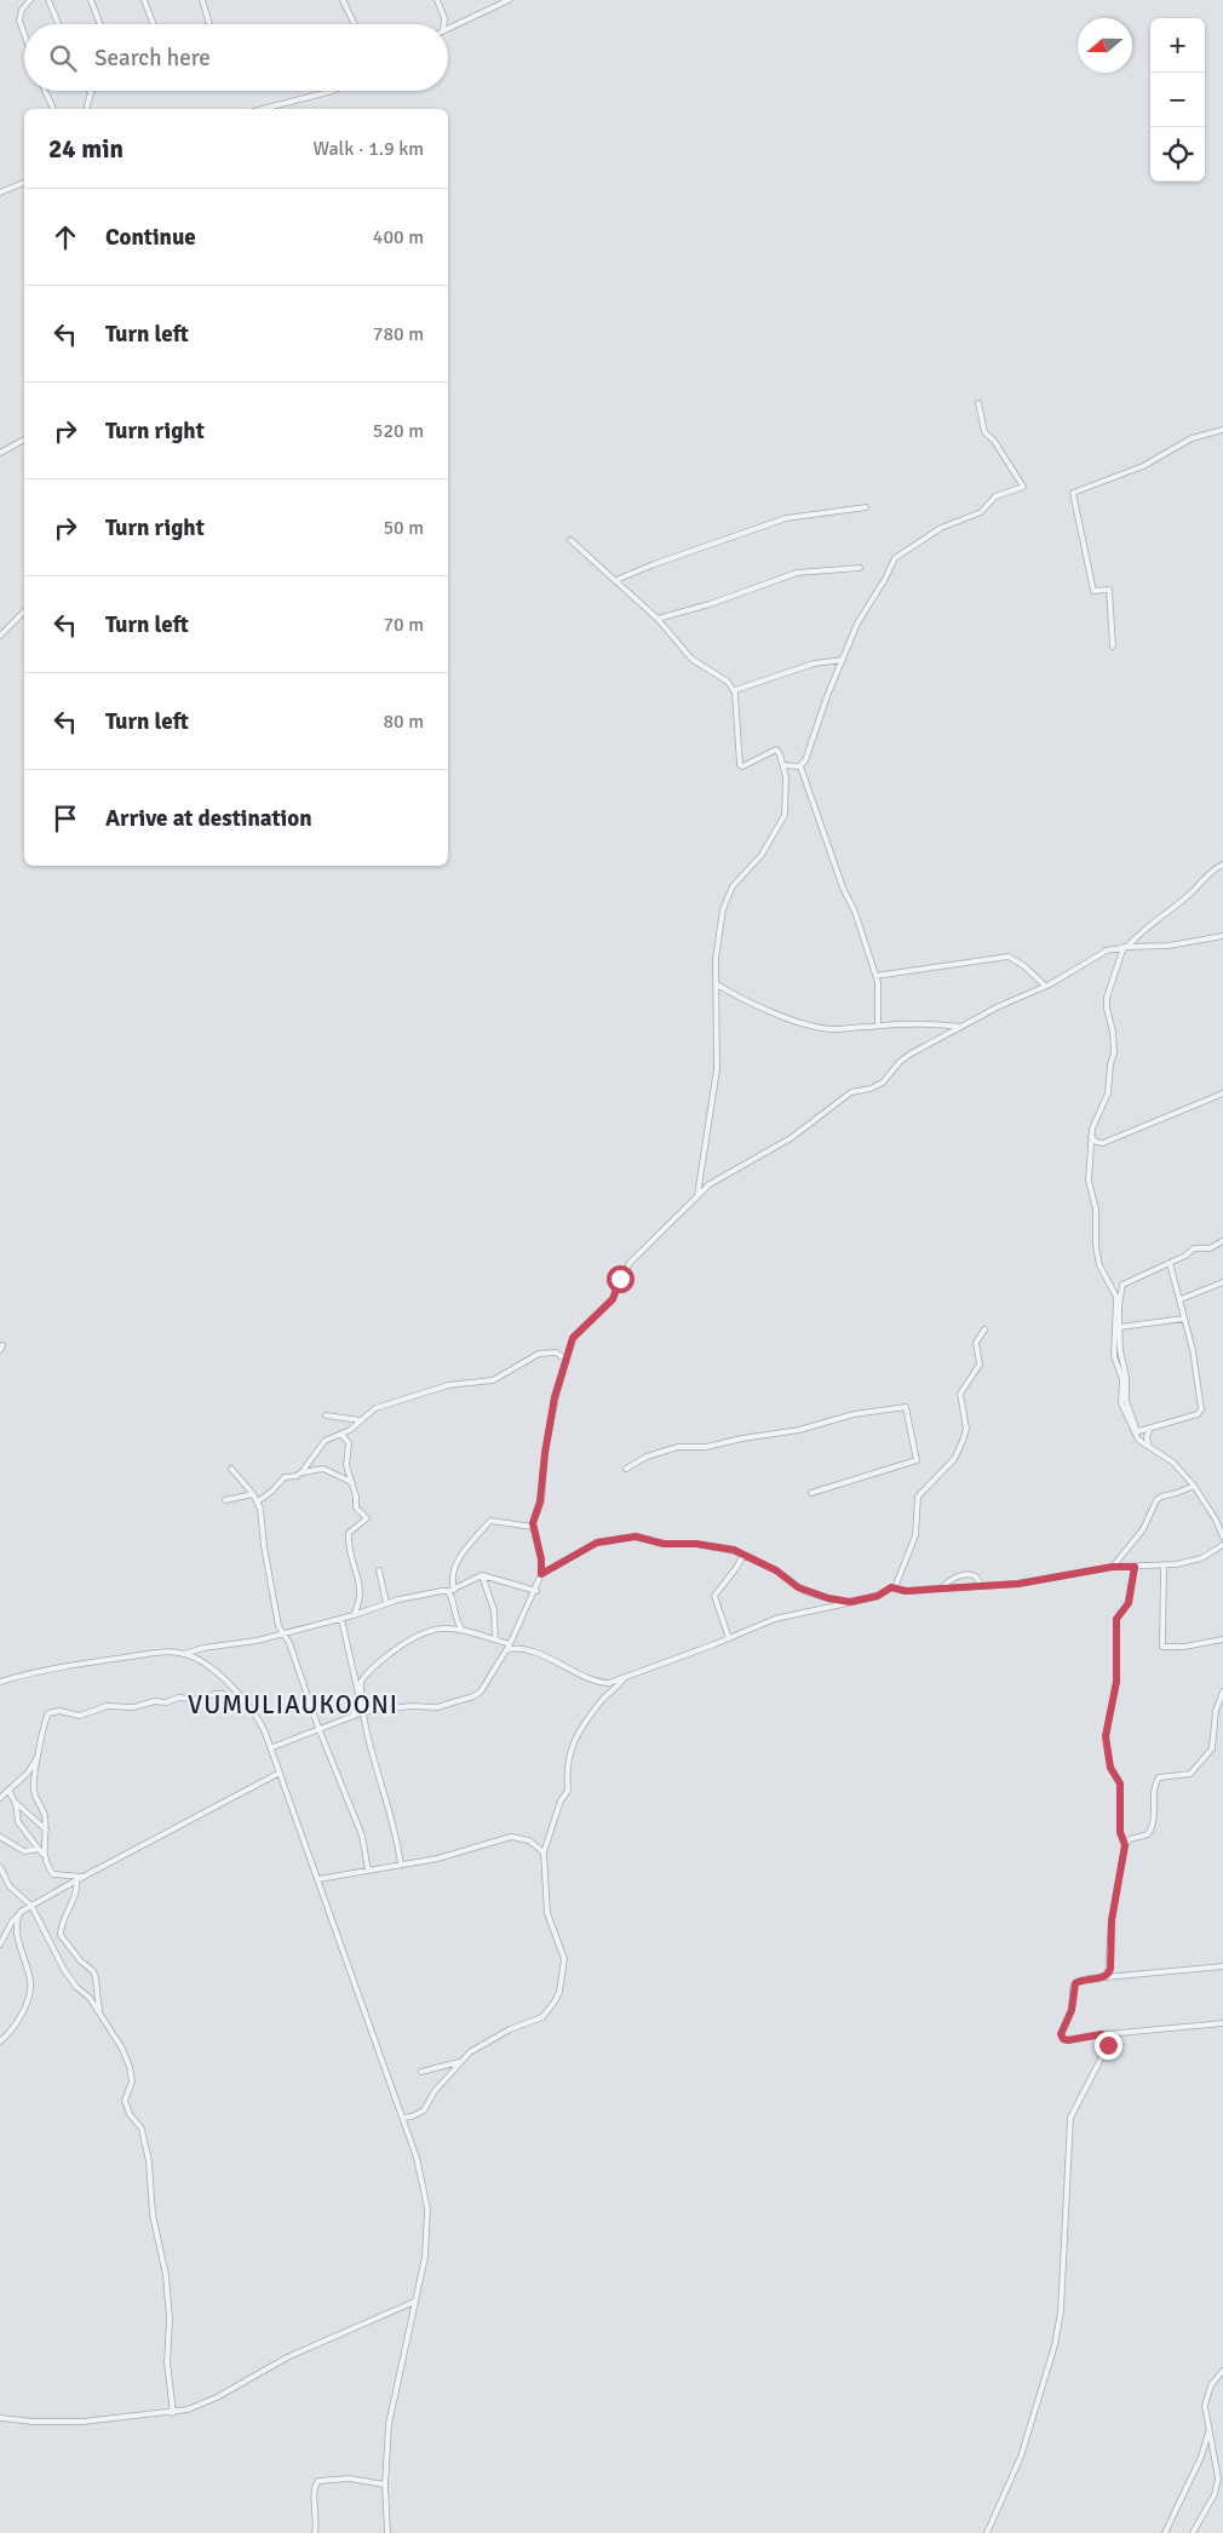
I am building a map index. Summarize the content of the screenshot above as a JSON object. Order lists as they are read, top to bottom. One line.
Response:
{"districts":["VUMULIAUKOONI"],"north":"left","page":{"map_buttons":["+","−"],"search":"Search here","heading":["24 min","Walk · 1.9 km"],"list":[["Continue","400 m"],["Turn left","780 m"],["Turn right","520 m"],["Turn right","50 m"],["Turn left","70 m"],["Turn left","80 m"],"Arrive at destination"]}}
